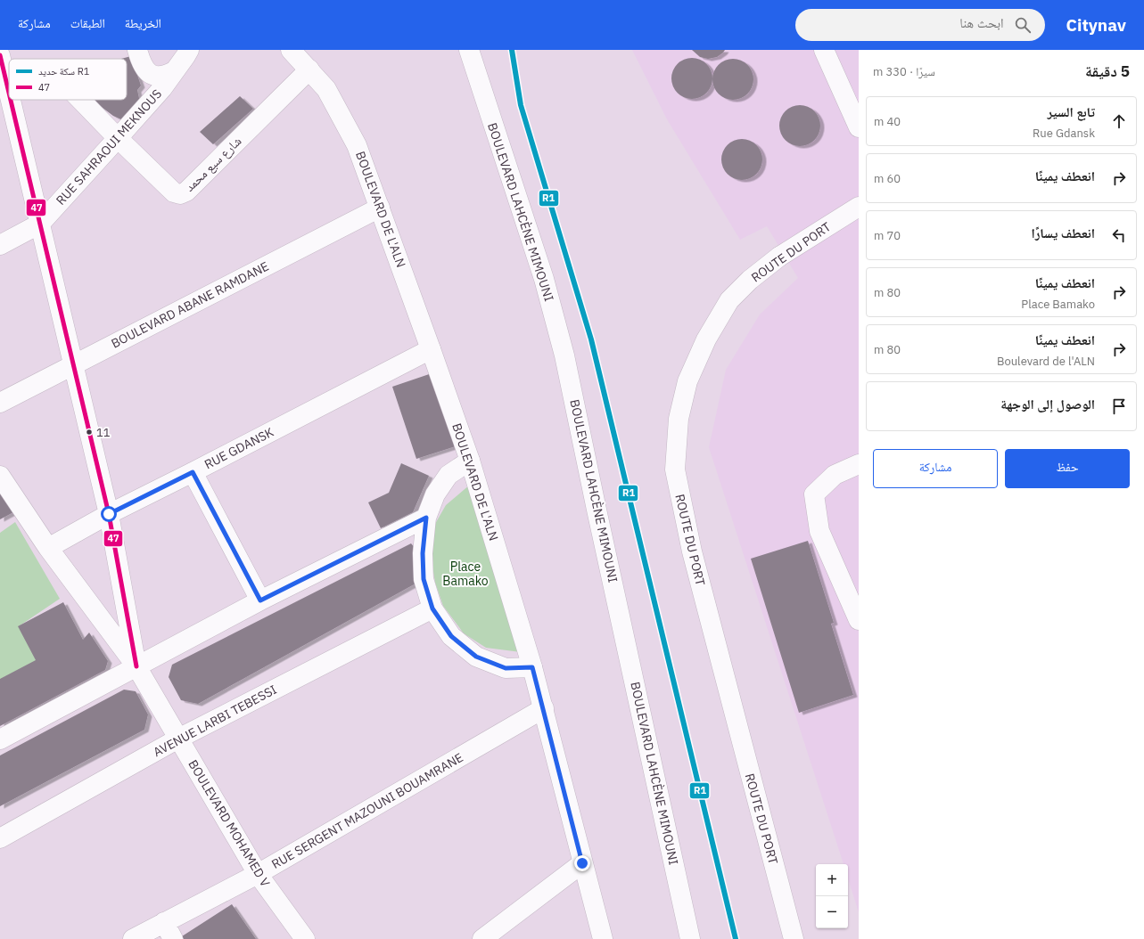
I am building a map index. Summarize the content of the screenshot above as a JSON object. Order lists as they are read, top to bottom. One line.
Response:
{"streets":{"street":["RUE SAHRAOUI MEKNOUS","شارع سبع محمد","BOULEVARD DE L'ALN","BOULEVARD LAHCÈNE MIMOUNI","ROUTE DU PORT","BOULEVARD ABANE RAMDANE","RUE GDANSK","AVENUE LARBI TEBESSI","RUE SERGENT MAZOUNI BOUAMRANE","BOULEVARD MOHAMED V"]},"crossings":[["RUE SAHRAOUI MEKNOUS","شارع سبع محمد"],["شارع سبع محمد","BOULEVARD DE L'ALN"],["BOULEVARD DE L'ALN","BOULEVARD ABANE RAMDANE"],["BOULEVARD DE L'ALN","RUE GDANSK"],["BOULEVARD DE L'ALN","RUE SERGENT MAZOUNI BOUAMRANE"],["AVENUE LARBI TEBESSI","BOULEVARD MOHAMED V"],["RUE SERGENT MAZOUNI BOUAMRANE","BOULEVARD MOHAMED V"]],"parks":["Place Bamako"],"places":["11"],"lines":["rail line R1","transit line 47"],"legend":["سكة حديد R1","47"],"page":{"header":"Citynav","search":"ابحث هنا","nav":["الخريطة","الطبقات","مشاركة"],"heading":["5 دقيقة","سيرًا · 330 m"],"list":[["تابع السير","Rue Gdansk","40 m"],["انعطف يمينًا","60 m"],["انعطف يسارًا","70 m"],["انعطف يمينًا","Place Bamako","80 m"],["انعطف يمينًا","Boulevard de l'ALN","80 m"],"الوصول إلى الوجهة"],"buttons":["حفظ","مشاركة"],"map_buttons":["+","−"]}}
